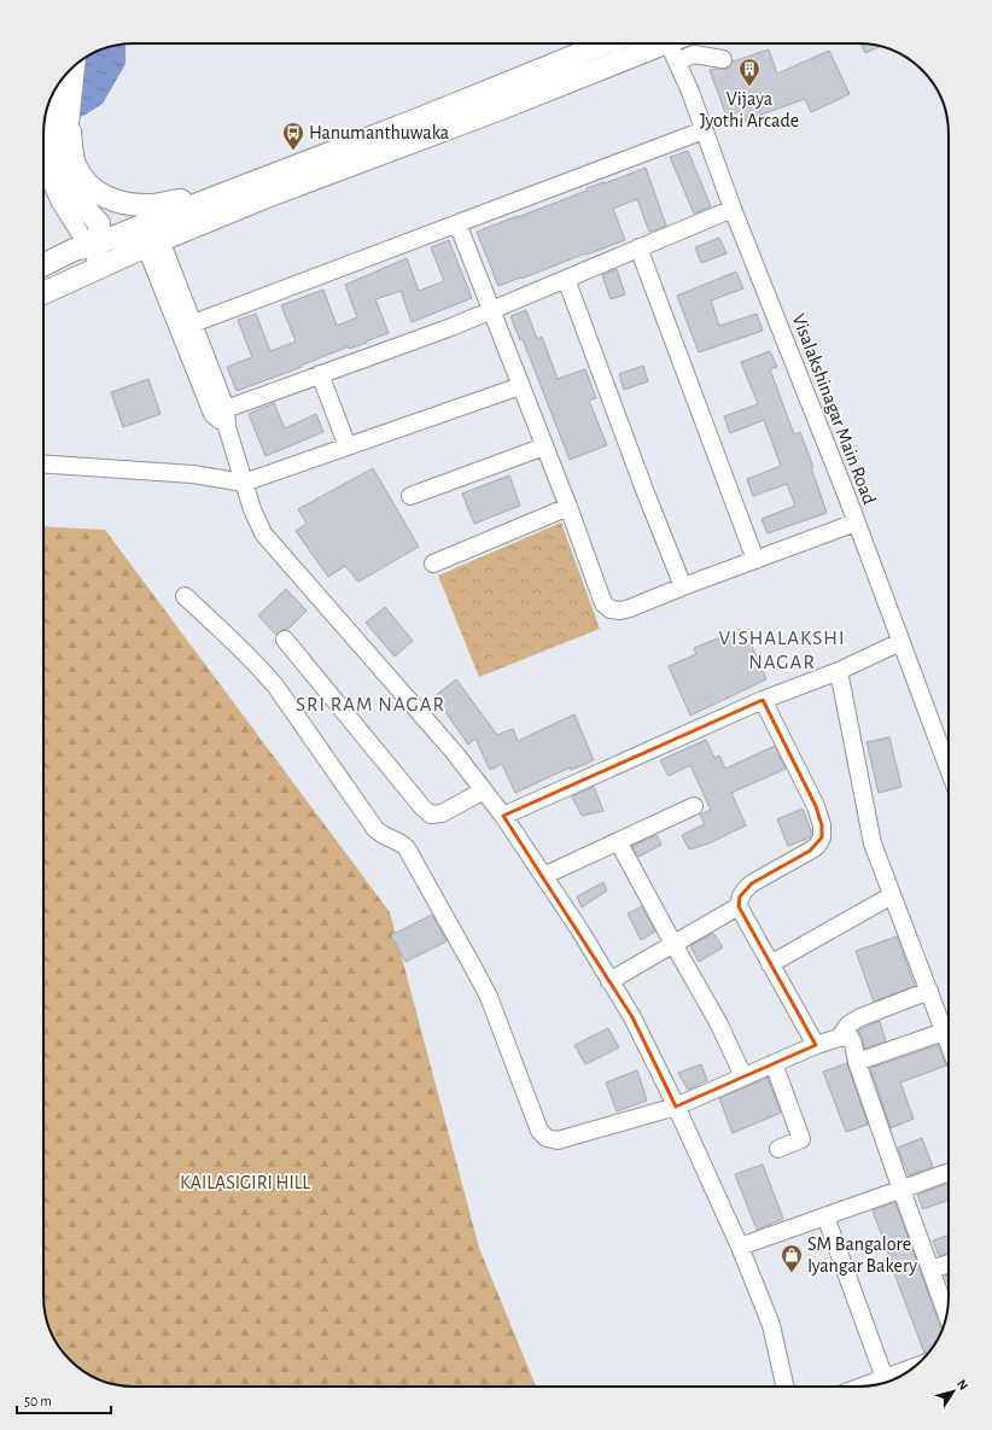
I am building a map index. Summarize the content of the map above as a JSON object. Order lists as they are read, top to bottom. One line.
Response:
{"streets":{"street":["Visalakshinagar Main Road"]},"districts":["VISHALAKSHI NAGAR","SRI RAM NAGAR"],"parks":["KAILASIGIRI HILL"],"places":{"building":["Vijaya Jyothi Arcade"],"bus stop":["Hanumanthuwaka"],"shop":["SM Bangalore Iyangar Bakery"]},"scale_bar":"50 m","north":"top right"}
